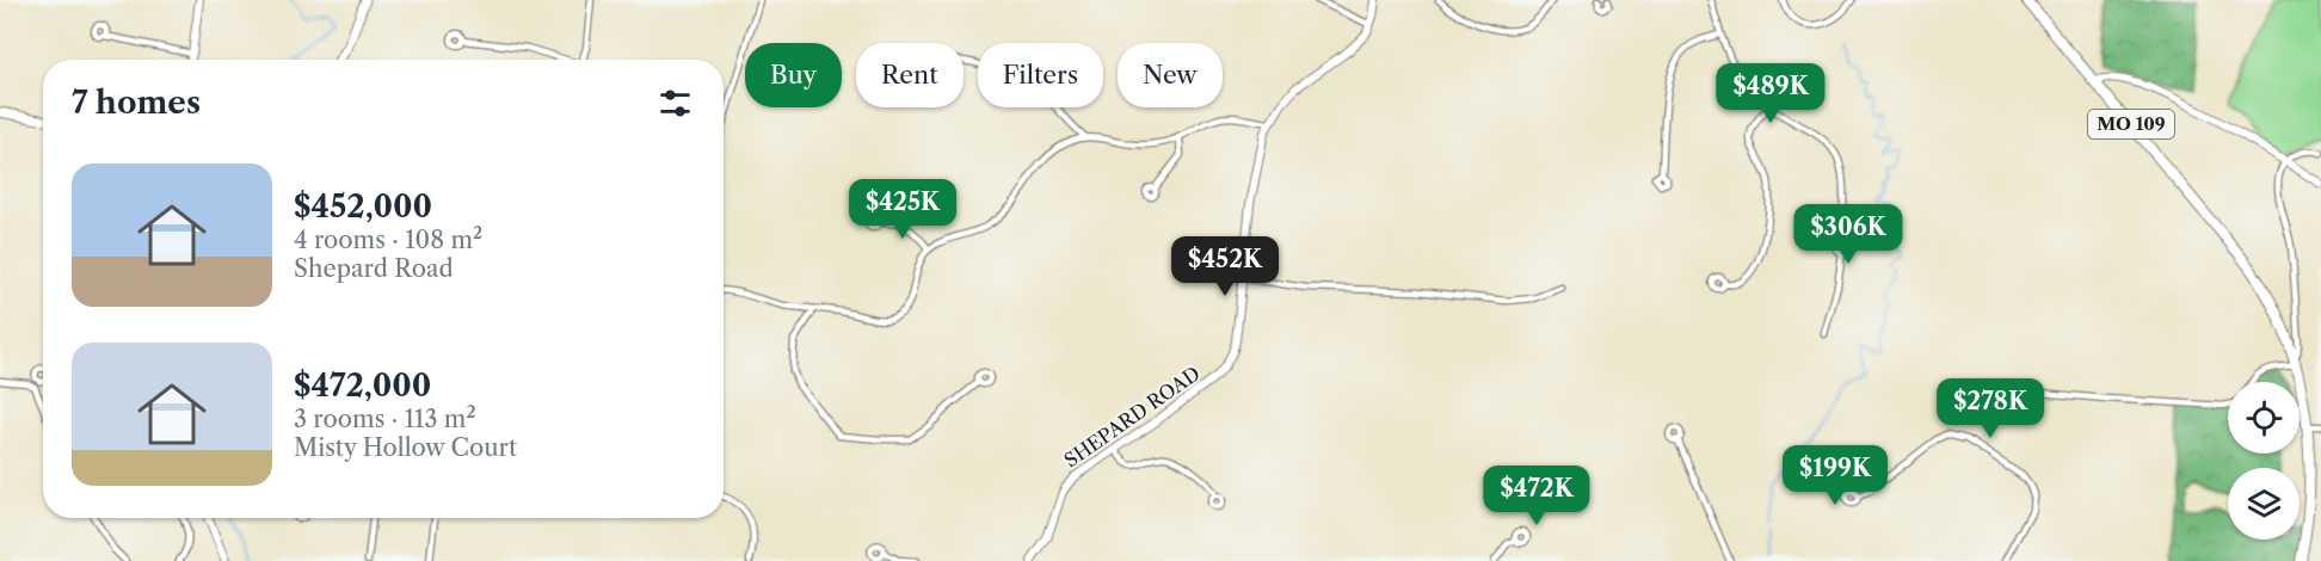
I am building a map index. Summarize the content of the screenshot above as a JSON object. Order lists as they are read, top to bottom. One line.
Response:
{"streets":{"main road":["MO 109"],"street":["SHEPARD ROAD"]},"page":{"chip":["Buy","Rent","Filters","New"],"heading":"7 homes","price":["$489K","$425K","$306K","$452K","$278K","$199K","$472K"],"list":[{"name":"$452,000","note":"4 rooms · 108 m² · Shepard Road"},{"name":"$472,000","note":"3 rooms · 113 m² · Misty Hollow Court"}]}}
